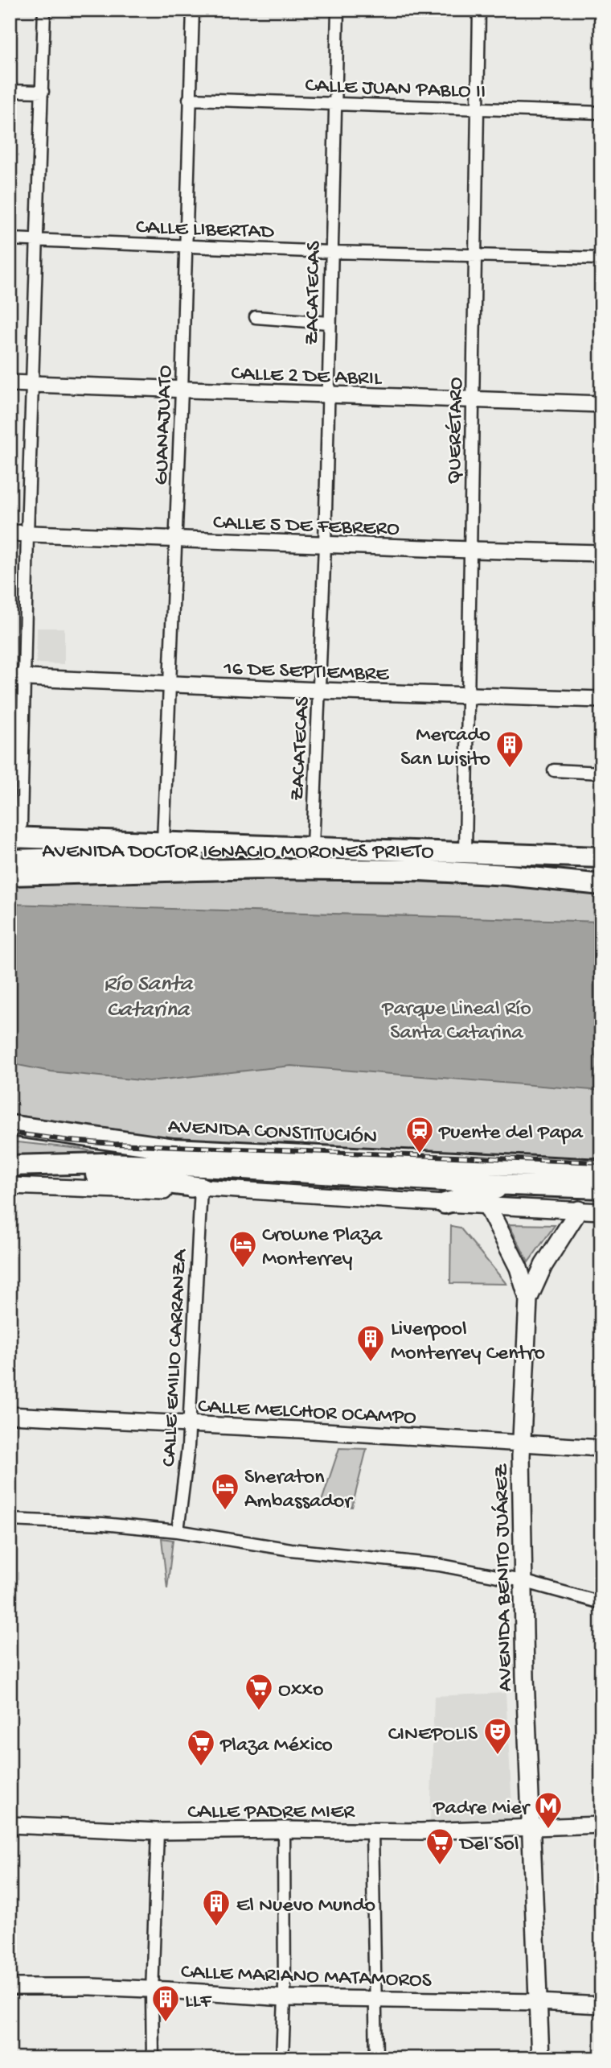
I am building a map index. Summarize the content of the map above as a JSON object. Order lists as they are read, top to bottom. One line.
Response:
{"streets":{"highway":["AVENIDA DOCTOR IGNACIO MORONES PRIETO","AVENIDA CONSTITUCIÓN"],"main road":["AVENIDA BENITO JUÁREZ"],"street":["CALLE JUAN PABLO II","CALLE LIBERTAD","ZACATECAS","CALLE 2 DE ABRIL","GUANAJUATO","QUERÉTARO","CALLE 5 DE FEBRERO","16 DE SEPTIEMBRE","CALLE EMILIO CARRANZA","CALLE MELCHOR OCAMPO","CALLE PADRE MIER","CALLE MARIANO MATAMOROS"]},"crossings":[["CALLE JUAN PABLO II","ZACATECAS"],["CALLE JUAN PABLO II","GUANAJUATO"],["CALLE JUAN PABLO II","QUERÉTARO"],["CALLE LIBERTAD","ZACATECAS"],["CALLE LIBERTAD","GUANAJUATO"],["CALLE LIBERTAD","QUERÉTARO"],["ZACATECAS","CALLE 2 DE ABRIL"],["ZACATECAS","CALLE 5 DE FEBRERO"],["ZACATECAS","16 DE SEPTIEMBRE"],["ZACATECAS","AVENIDA DOCTOR IGNACIO MORONES PRIETO"],["CALLE 2 DE ABRIL","GUANAJUATO"],["CALLE 2 DE ABRIL","QUERÉTARO"],["GUANAJUATO","CALLE 5 DE FEBRERO"],["GUANAJUATO","16 DE SEPTIEMBRE"],["GUANAJUATO","AVENIDA DOCTOR IGNACIO MORONES PRIETO"],["QUERÉTARO","CALLE 5 DE FEBRERO"],["QUERÉTARO","16 DE SEPTIEMBRE"],["QUERÉTARO","AVENIDA DOCTOR IGNACIO MORONES PRIETO"],["CALLE EMILIO CARRANZA","CALLE MELCHOR OCAMPO"],["CALLE MELCHOR OCAMPO","AVENIDA BENITO JUÁREZ"],["AVENIDA BENITO JUÁREZ","CALLE PADRE MIER"],["AVENIDA BENITO JUÁREZ","CALLE MARIANO MATAMOROS"]],"water":["Río Santa Catarina"],"parks":["Parque Lineal Río Santa Catarina"],"places":{"building":["Mercado San Luisito","Liverpool Monterrey Centro","El Nuevo Mundo","LLF"],"station":["Puente del Papa"],"hotel":["Crowne Plaza Monterrey","Sheraton Ambassador"],"supermarket":["Oxxo","Plaza México","Del Sol"],"theatre":["CINEPOLIS"],"metro station":["Padre Mier"]}}
